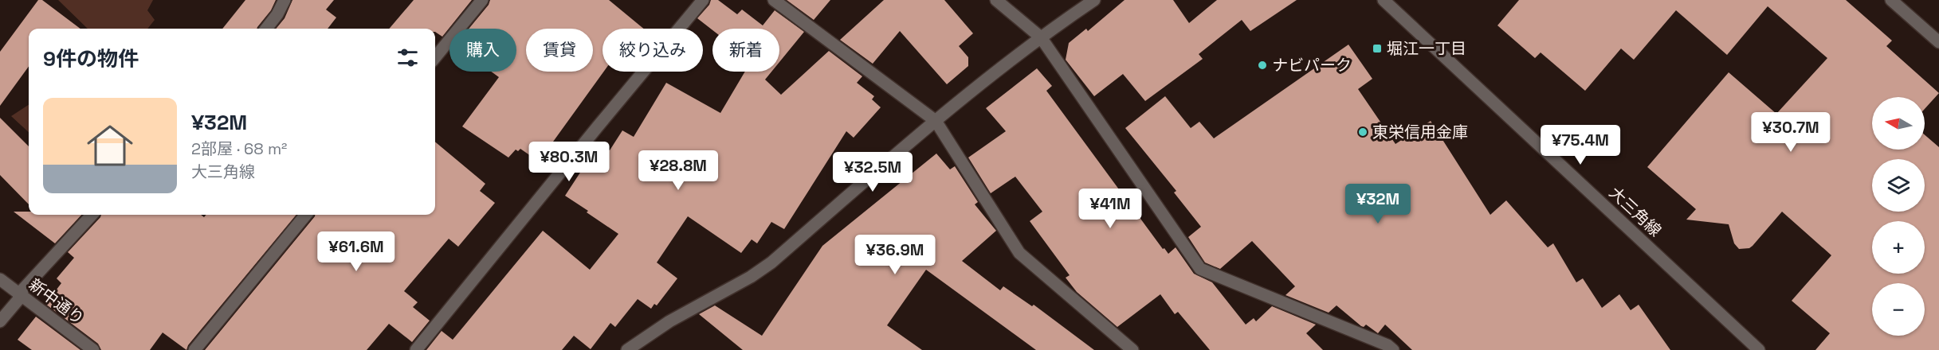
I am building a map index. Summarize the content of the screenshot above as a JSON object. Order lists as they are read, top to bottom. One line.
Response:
{"streets":{"street":["大三角線","新中通り"]},"places":{"transit":["堀江一丁目"],"other":["ナビパーク","東栄信用金庫"]},"north":"left","page":{"chip":["購入","賃貸","絞り込み","新着"],"heading":"9件の物件","list":[{"name":"¥32M","note":"2部屋 · 68 m² · 大三角線"}],"map_buttons":["+","−"],"price":["¥30.7M","¥75.4M","¥80.3M","¥28.8M","¥32.5M","¥32M","¥41M","¥61.6M","¥36.9M"]}}
